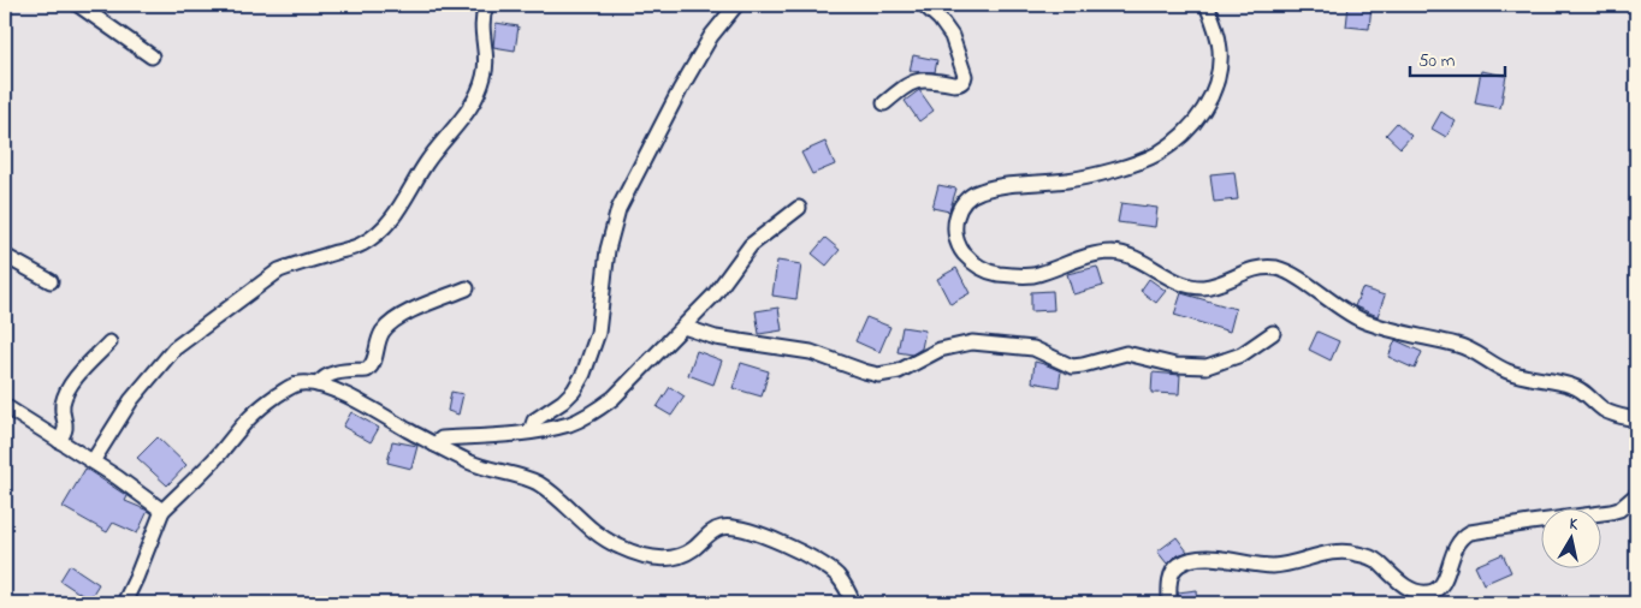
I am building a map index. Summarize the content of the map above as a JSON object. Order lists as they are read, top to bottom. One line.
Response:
{"scale_bar":"50 m","north":"top"}
